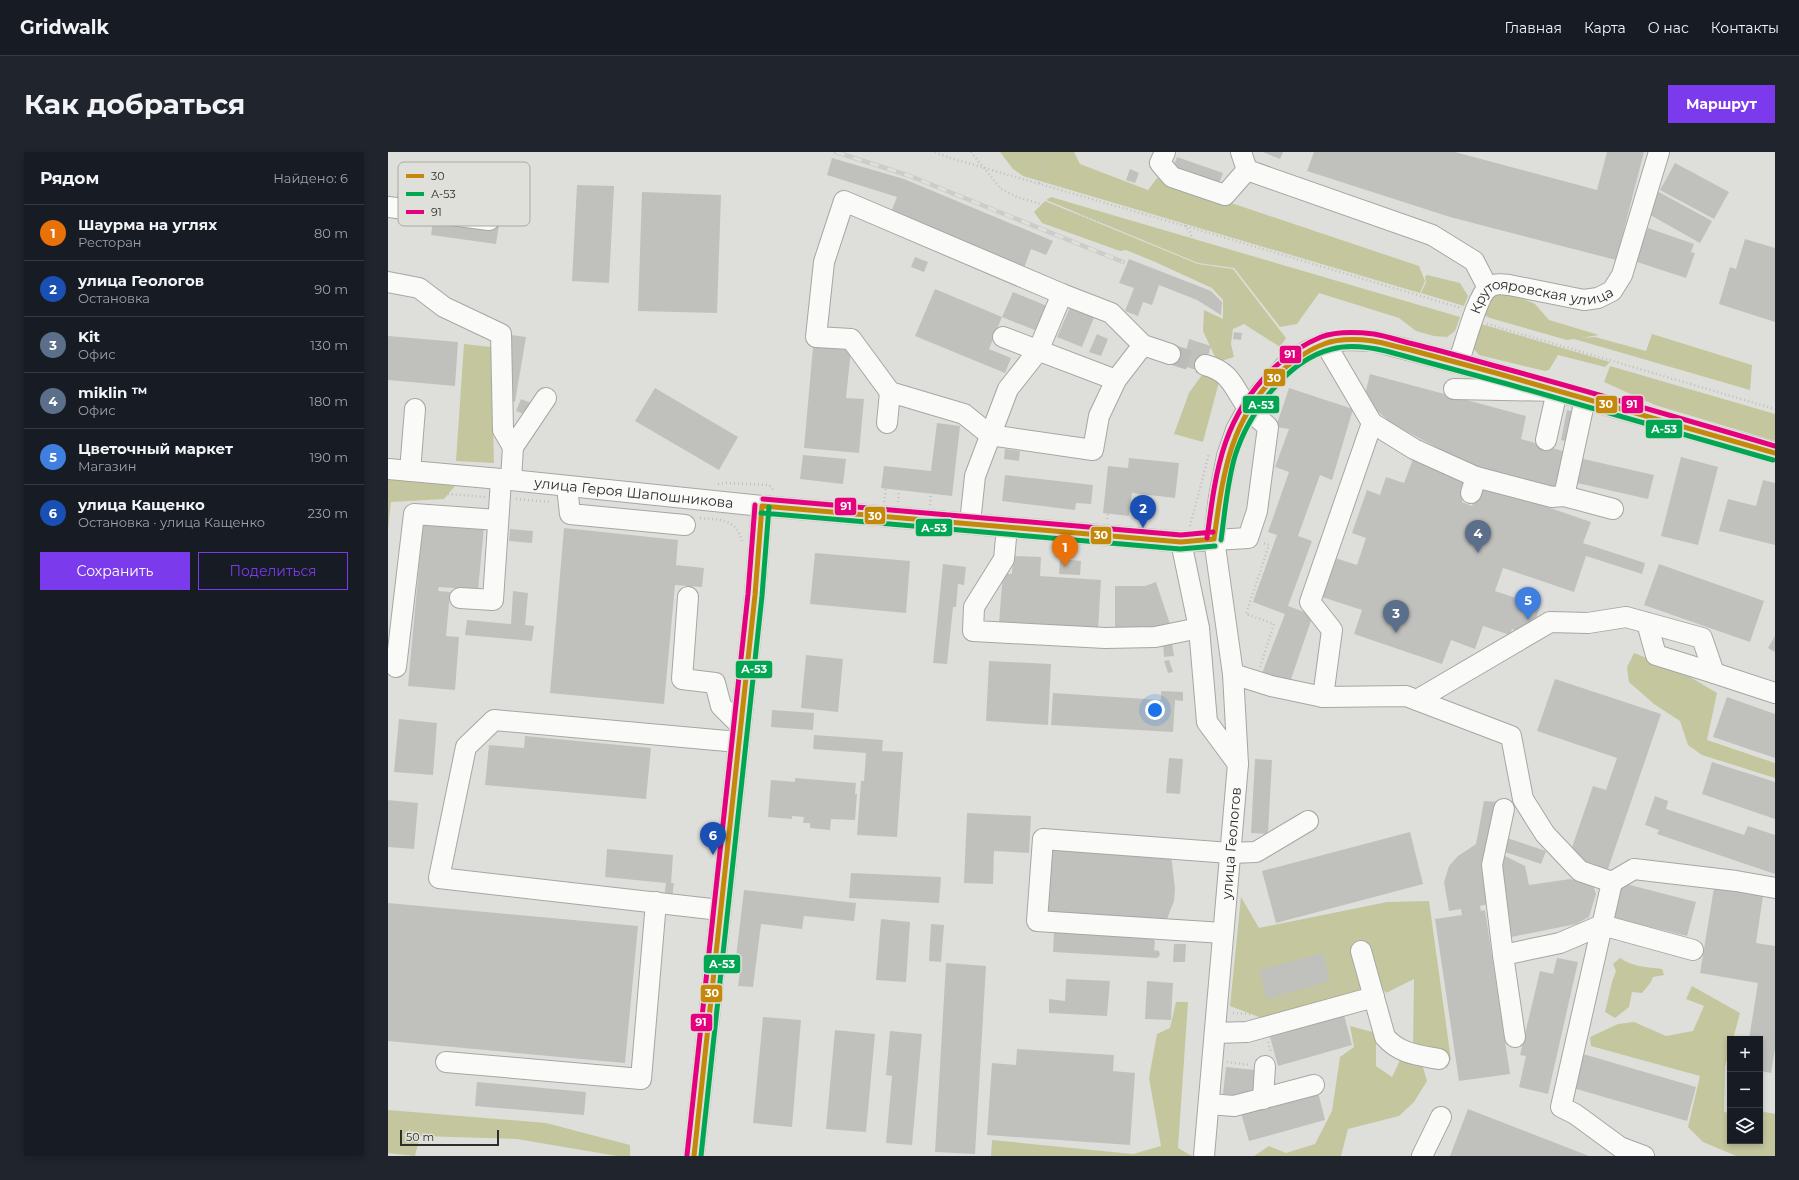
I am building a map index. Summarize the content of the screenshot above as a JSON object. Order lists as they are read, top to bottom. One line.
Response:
{"streets":{"street":["Крутояровская улица","улица Героя Шапошникова","улица Геологов"]},"crossings":[["Крутояровская улица","улица Геологов"],["улица Героя Шапошникова","улица Геологов"]],"lines":["transit line 91","transit line 30","transit line А-53"],"legend":["30","А-53","91"],"scale_bar":"50 m","page":{"header":"Gridwalk","nav":["Главная","Карта","О нас","Контакты"],"buttons":["Маршрут",["Сохранить","Поделиться"]],"title":"Как добраться","heading":["Рядом","Найдено: 6"],"list":[{"mark":"1","name":"Шаурма на углях","note":"Ресторан","value":"80 m"},{"mark":"2","name":"улица Геологов","note":"Остановка","value":"90 m"},{"mark":"3","name":"Kit","note":"Офис","value":"130 m"},{"mark":"4","name":"miklin ™","note":"Офис","value":"180 m"},{"mark":"5","name":"Цветочный маркет","note":"Магазин","value":"190 m"},{"mark":"6","name":"улица Кащенко","note":"Остановка · улица Кащенко","value":"230 m"}],"pins":["2","4","1","5","3","6"],"map_buttons":["+","−"],"scale":"50 m"}}
